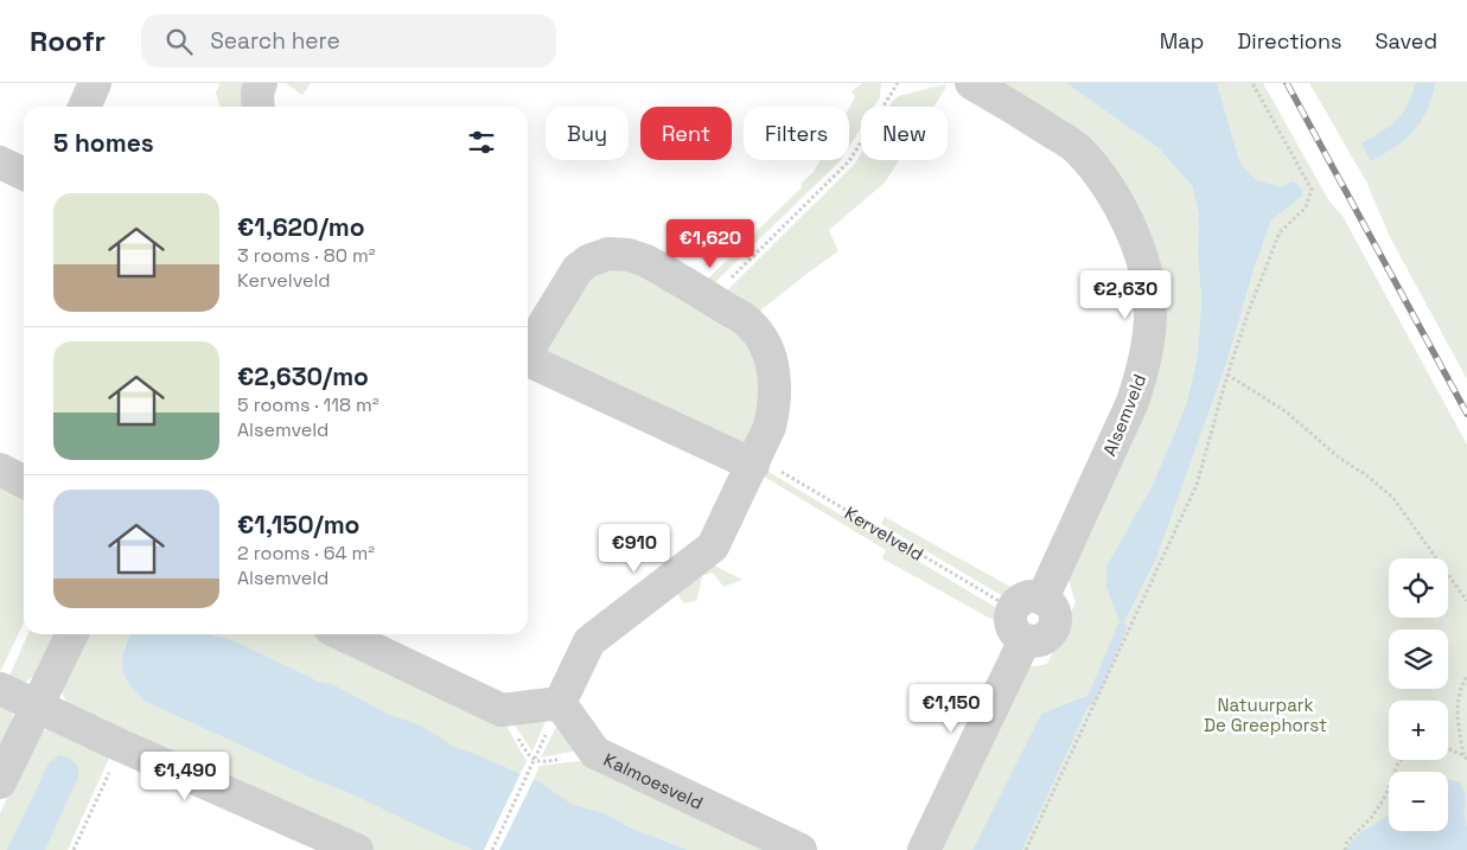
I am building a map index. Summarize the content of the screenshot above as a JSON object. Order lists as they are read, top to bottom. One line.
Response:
{"streets":{"street":["Alsemveld","Kalmoesveld"],"path":["Kervelveld"]},"crossings":[["Alsemveld","Kervelveld"]],"parks":["Natuurpark De Greephorst"],"page":{"header":"Roofr","search":"Search here","nav":["Map","Directions","Saved"],"chip":["Buy","Rent","Filters","New"],"heading":"5 homes","list":[{"name":"€1,620/mo","note":"3 rooms · 80 m² · Kervelveld"},{"name":"€2,630/mo","note":"5 rooms · 118 m² · Alsemveld"},{"name":"€1,150/mo","note":"2 rooms · 64 m² · Alsemveld"}],"price":["€1,620","€2,630","€910","€1,150","€1,490"],"map_buttons":["+","−"]}}
